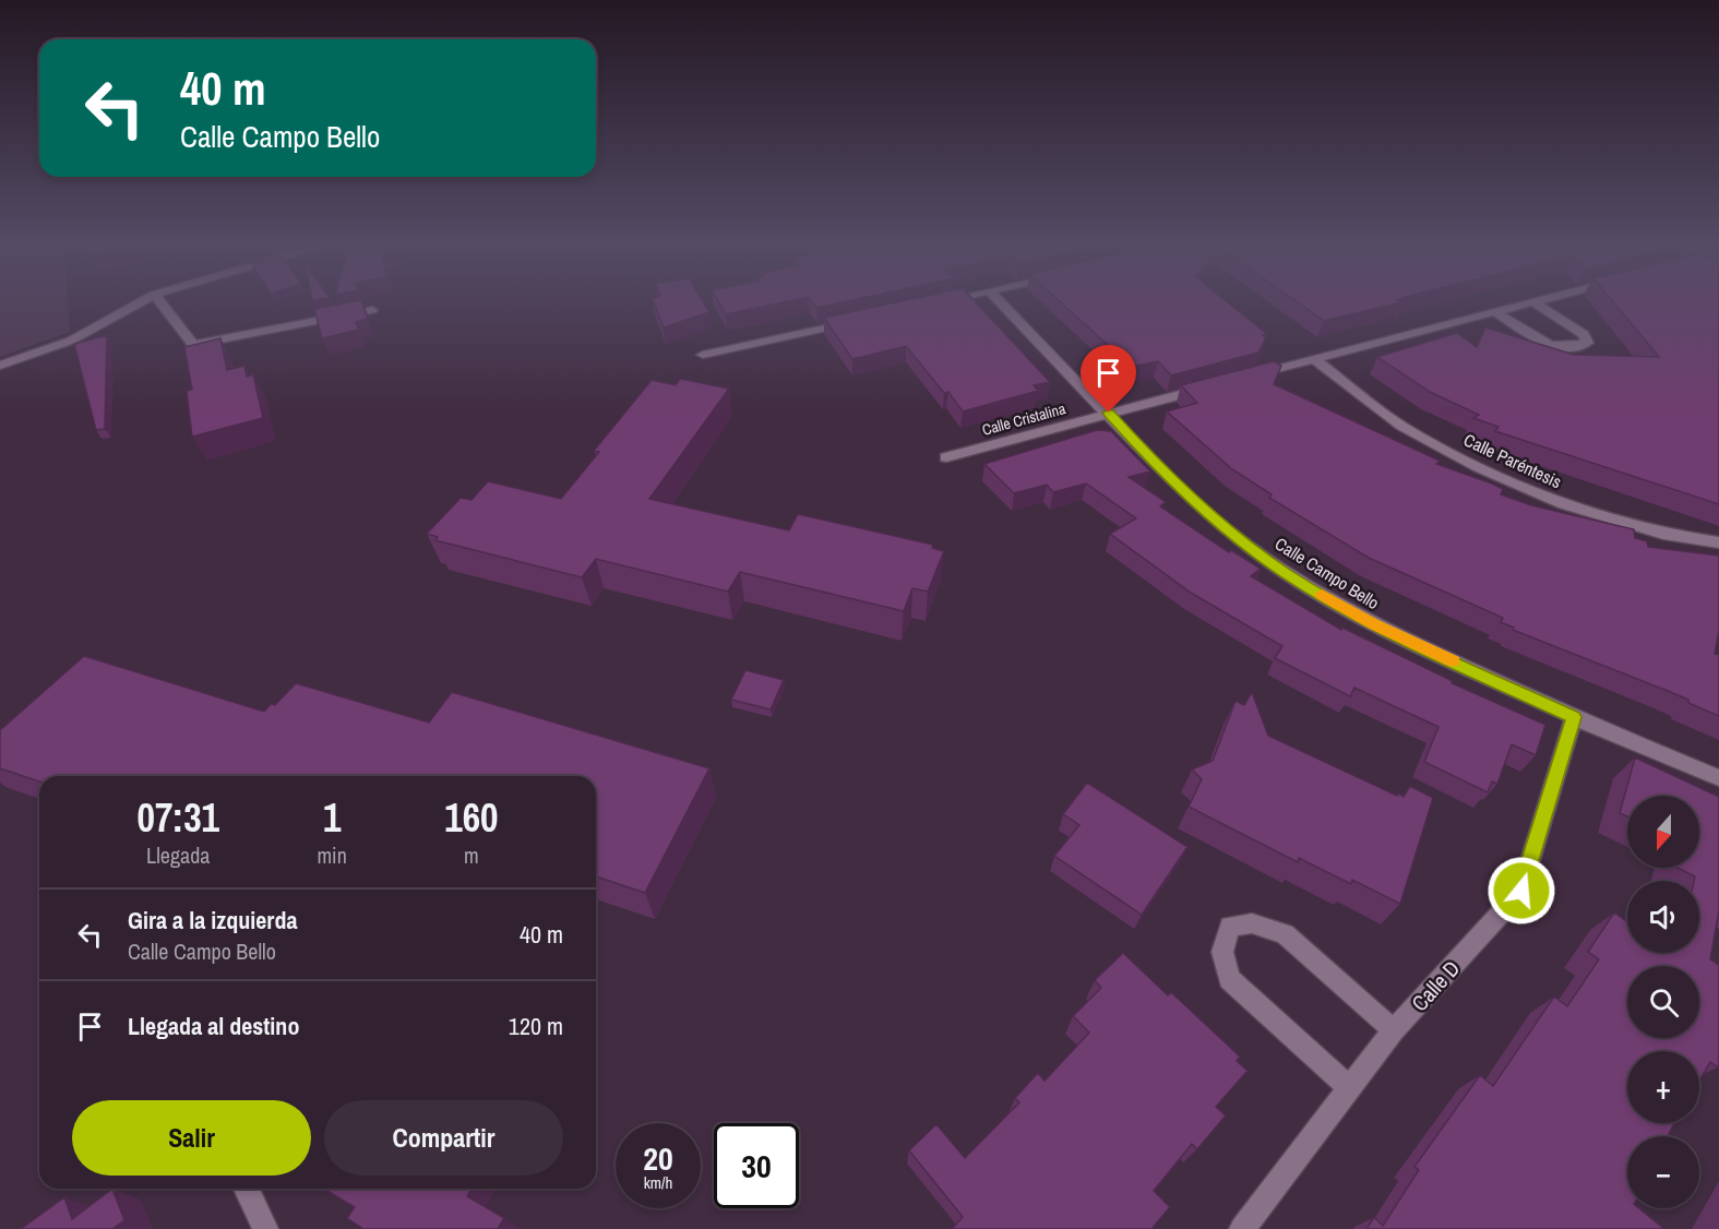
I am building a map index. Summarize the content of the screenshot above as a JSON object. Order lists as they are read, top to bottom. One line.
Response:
{"streets":{"street":["Calle Cristalina","Calle Paréntesis","Calle Campo Bello","Calle D"]},"crossings":[["Calle Cristalina","Calle Campo Bello"],["Calle Campo Bello","Calle D"]],"north":"bottom","page":{"turn":["40 m","Calle Campo Bello"],"eta":["07:31","Llegada","1","min","160","m"],"map_buttons":["+","−"],"list":[{"name":"Gira a la izquierda","note":"Calle Campo Bello","value":"40 m"},{"name":"Llegada al destino","value":"120 m"}],"buttons":["Salir","Compartir"],"speed":"20 km/h","limit":"30"}}
